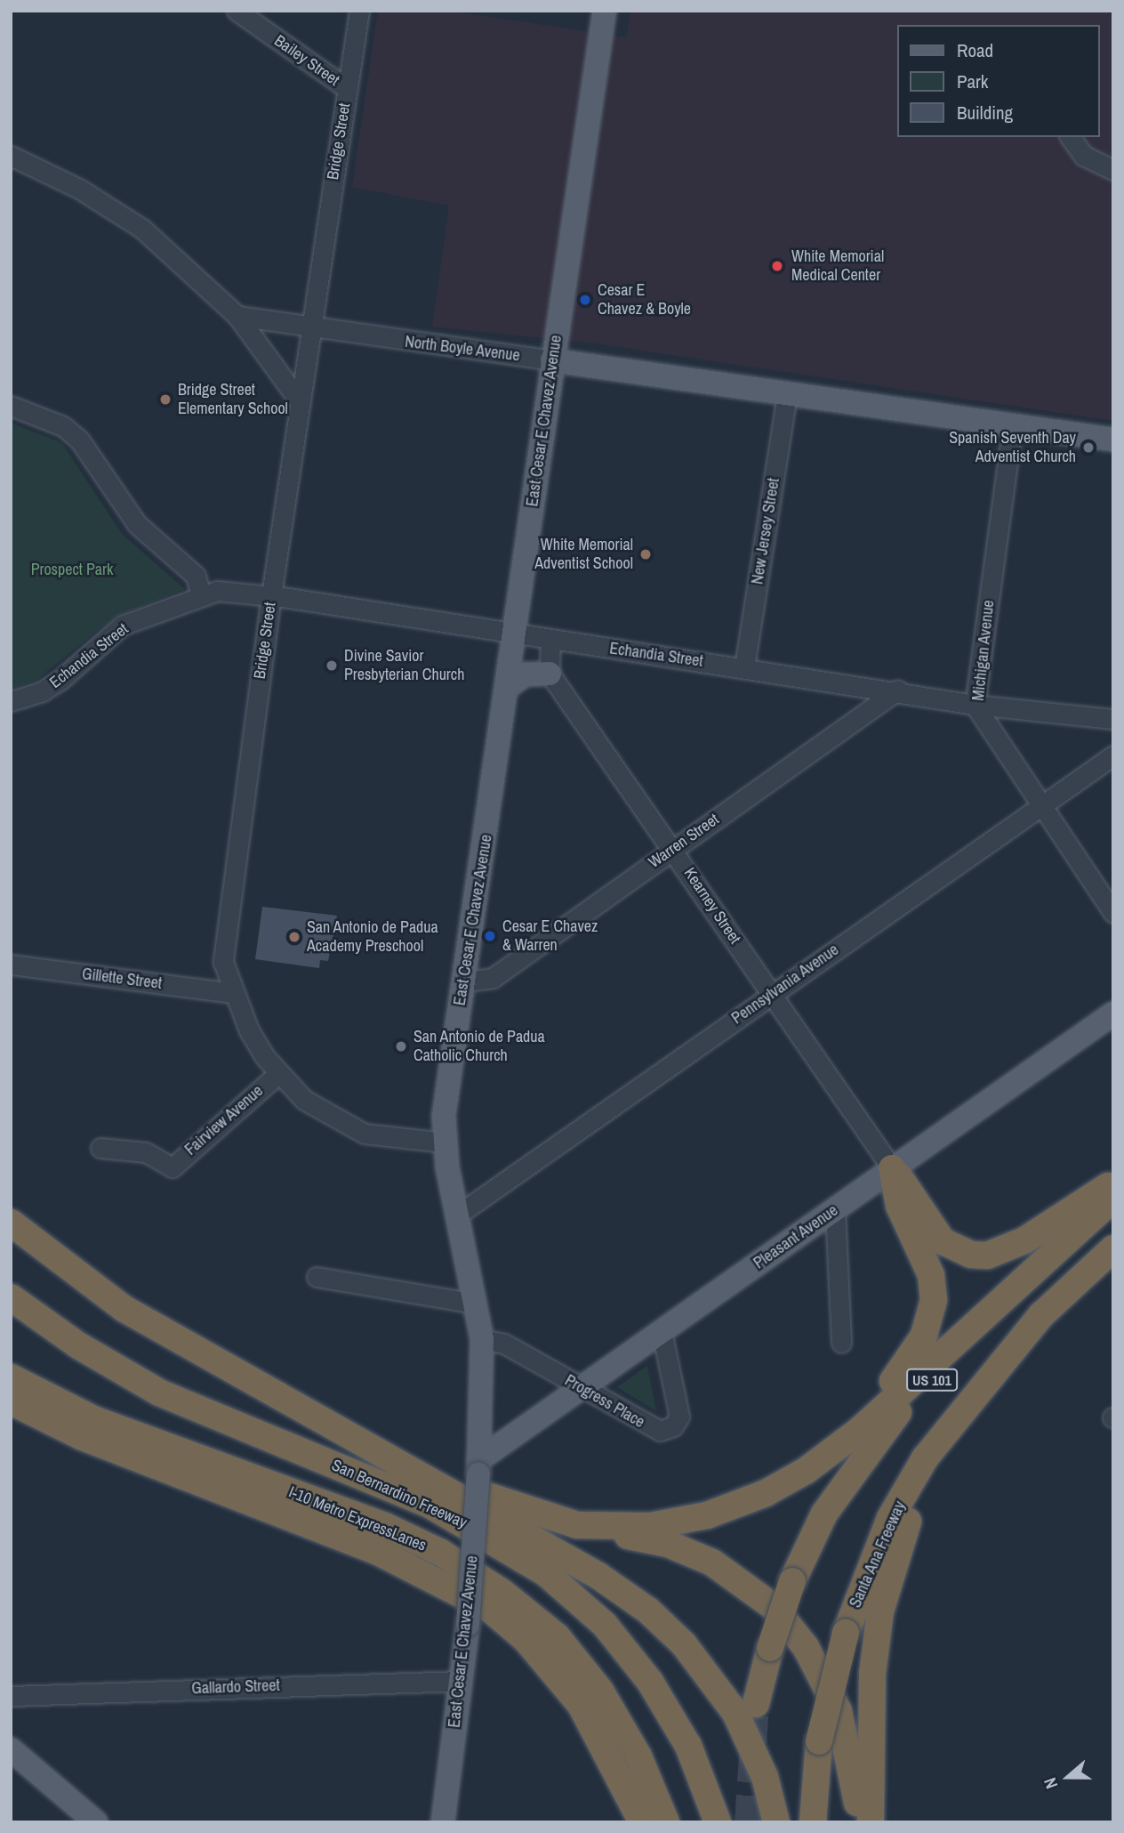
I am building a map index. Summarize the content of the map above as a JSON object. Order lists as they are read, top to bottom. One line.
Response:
{"streets":{"highway":["US 101","San Bernardino Freeway","I-10 Metro ExpressLanes","Santa Ana Freeway"],"main road":["North Boyle Avenue","East Cesar E Chavez Avenue","Pleasant Avenue"],"street":["Bailey Street","Bridge Street","New Jersey Street","Michigan Avenue","Echandia Street","Warren Street","Kearney Street","Gillette Street","Pennsylvania Avenue","Fairview Avenue","Progress Place","Gallardo Street"]},"crossings":[["Bailey Street","Bridge Street"],["Bridge Street","North Boyle Avenue"],["Bridge Street","East Cesar E Chavez Avenue"],["Bridge Street","Echandia Street"],["Bridge Street","Gillette Street"],["Bridge Street","Fairview Avenue"],["North Boyle Avenue","East Cesar E Chavez Avenue"],["North Boyle Avenue","New Jersey Street"],["North Boyle Avenue","Michigan Avenue"],["East Cesar E Chavez Avenue","Echandia Street"],["East Cesar E Chavez Avenue","Warren Street"],["East Cesar E Chavez Avenue","Pennsylvania Avenue"],["East Cesar E Chavez Avenue","Pleasant Avenue"],["East Cesar E Chavez Avenue","Progress Place"],["East Cesar E Chavez Avenue","Gallardo Street"],["New Jersey Street","Echandia Street"],["Michigan Avenue","Echandia Street"],["Michigan Avenue","Pennsylvania Avenue"],["Echandia Street","Warren Street"],["Warren Street","Kearney Street"],["Kearney Street","Pennsylvania Avenue"],["Kearney Street","Pleasant Avenue"],["Pleasant Avenue","Progress Place"]],"parks":["Prospect Park"],"places":["White Memorial Medical Center","Cesar E Chavez & Boyle","Bridge Street Elementary School","Spanish Seventh Day Adventist Church","White Memorial Adventist School","Divine Savior Presbyterian Church","Cesar E Chavez & Warren","San Antonio de Padua Academy Preschool","San Antonio de Padua Catholic Church"],"legend":["Road","Park","Building"],"north":"left"}
